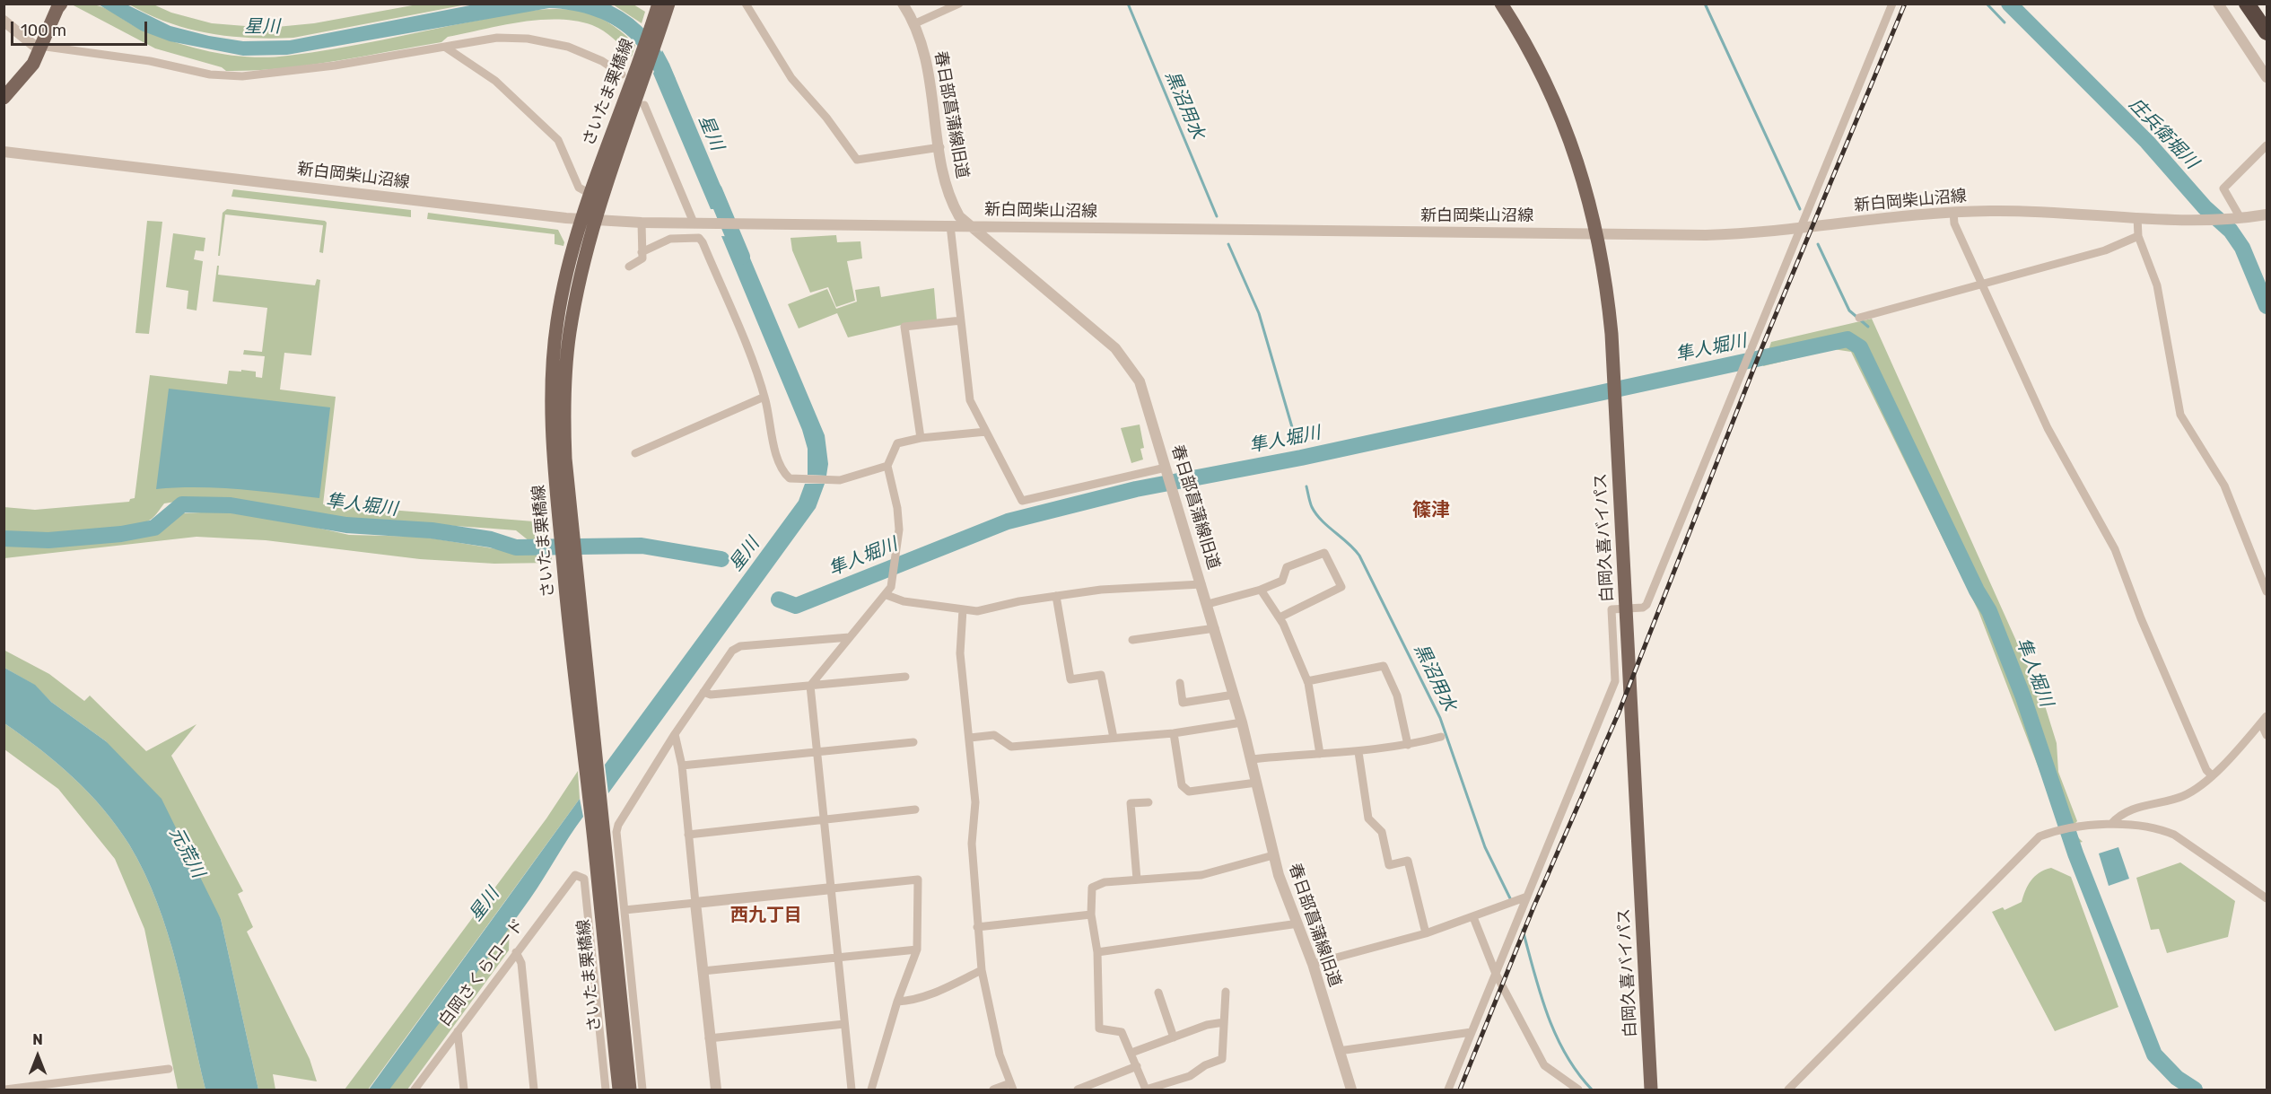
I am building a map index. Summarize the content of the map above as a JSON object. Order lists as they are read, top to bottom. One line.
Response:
{"streets":{"main road":["さいたま栗橋線","白岡久喜バイパス"],"street":["春日部菖蒲線旧道","新白岡柴山沼線","白岡さくらロード"]},"crossings":[["さいたま栗橋線","新白岡柴山沼線"],["春日部菖蒲線旧道","新白岡柴山沼線"],["新白岡柴山沼線","白岡久喜バイパス"]],"districts":["篠津","西九丁目"],"water":["星川","黒沼用水","庄兵衛堀川","隼人堀川","元荒川"],"scale_bar":"100 m","north":"top"}
